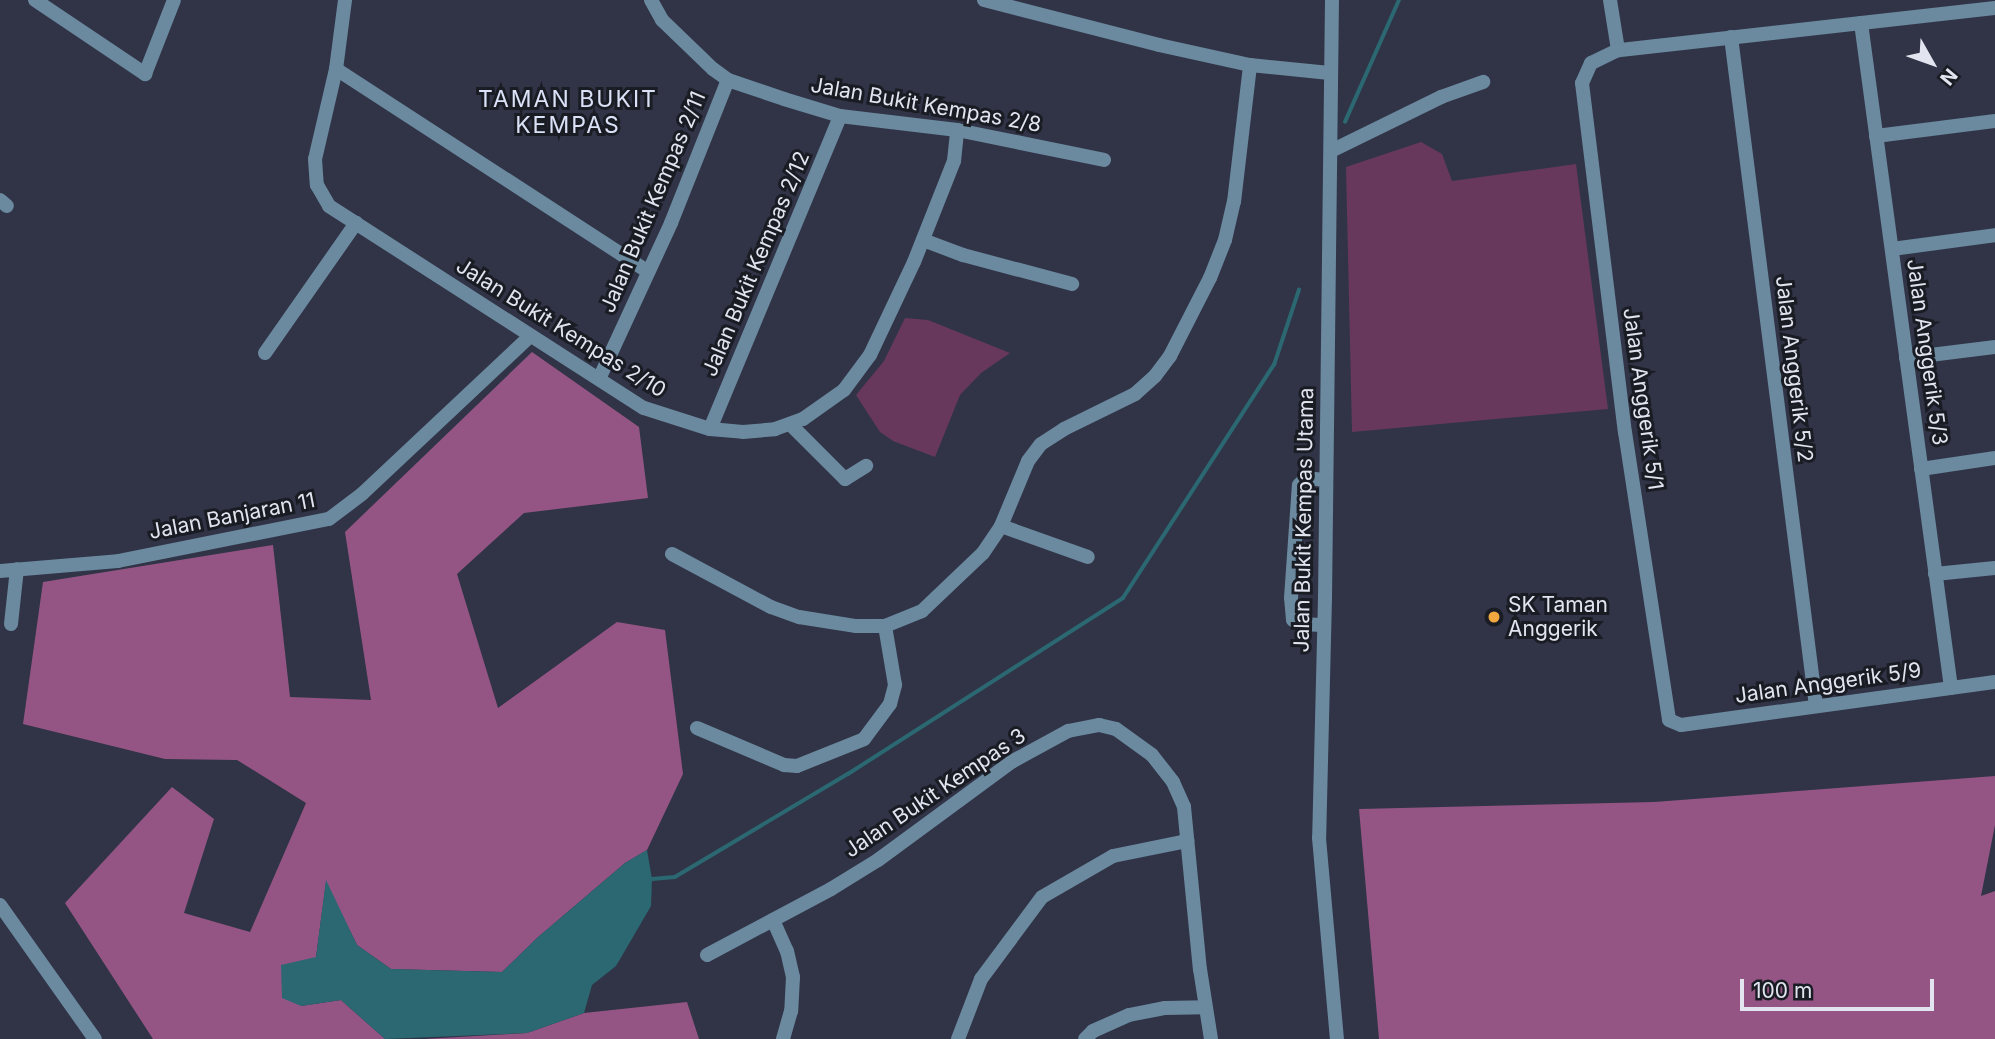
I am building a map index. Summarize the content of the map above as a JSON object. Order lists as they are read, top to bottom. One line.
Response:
{"streets":{"street":["Jalan Bukit Kempas 2/8","Jalan Bukit Kempas 2/11","Jalan Bukit Kempas 2/12","Jalan Bukit Kempas 2/10","Jalan Anggerik 5/3","Jalan Anggerik 5/2","Jalan Anggerik 5/1","Jalan Banjaran 11","Jalan Bukit Kempas Utama","Jalan Anggerik 5/9","Jalan Bukit Kempas 3"]},"crossings":[["Jalan Bukit Kempas 2/8","Jalan Bukit Kempas 2/11"],["Jalan Bukit Kempas 2/8","Jalan Bukit Kempas 2/12"],["Jalan Bukit Kempas 2/8","Jalan Bukit Kempas 2/10"],["Jalan Bukit Kempas 2/11","Jalan Bukit Kempas 2/10"],["Jalan Bukit Kempas 2/12","Jalan Bukit Kempas 2/10"],["Jalan Bukit Kempas 2/10","Jalan Banjaran 11"],["Jalan Anggerik 5/3","Jalan Anggerik 5/9"],["Jalan Anggerik 5/2","Jalan Anggerik 5/9"],["Jalan Anggerik 5/1","Jalan Anggerik 5/9"]],"districts":["TAMAN BUKIT KEMPAS"],"places":["SK Taman Anggerik"],"scale_bar":"100 m","north":"bottom right"}
